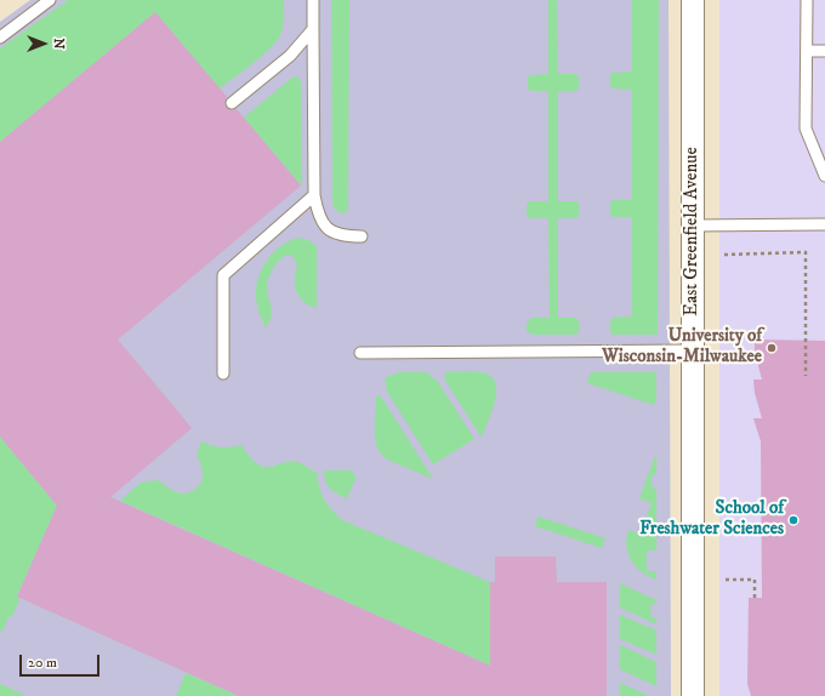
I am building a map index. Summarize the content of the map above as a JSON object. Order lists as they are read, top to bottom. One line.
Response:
{"streets":{"street":["East Greenfield Avenue"]},"places":["University of Wisconsin-Milwaukee","School of Freshwater Sciences"],"scale_bar":"20 m","north":"right"}
